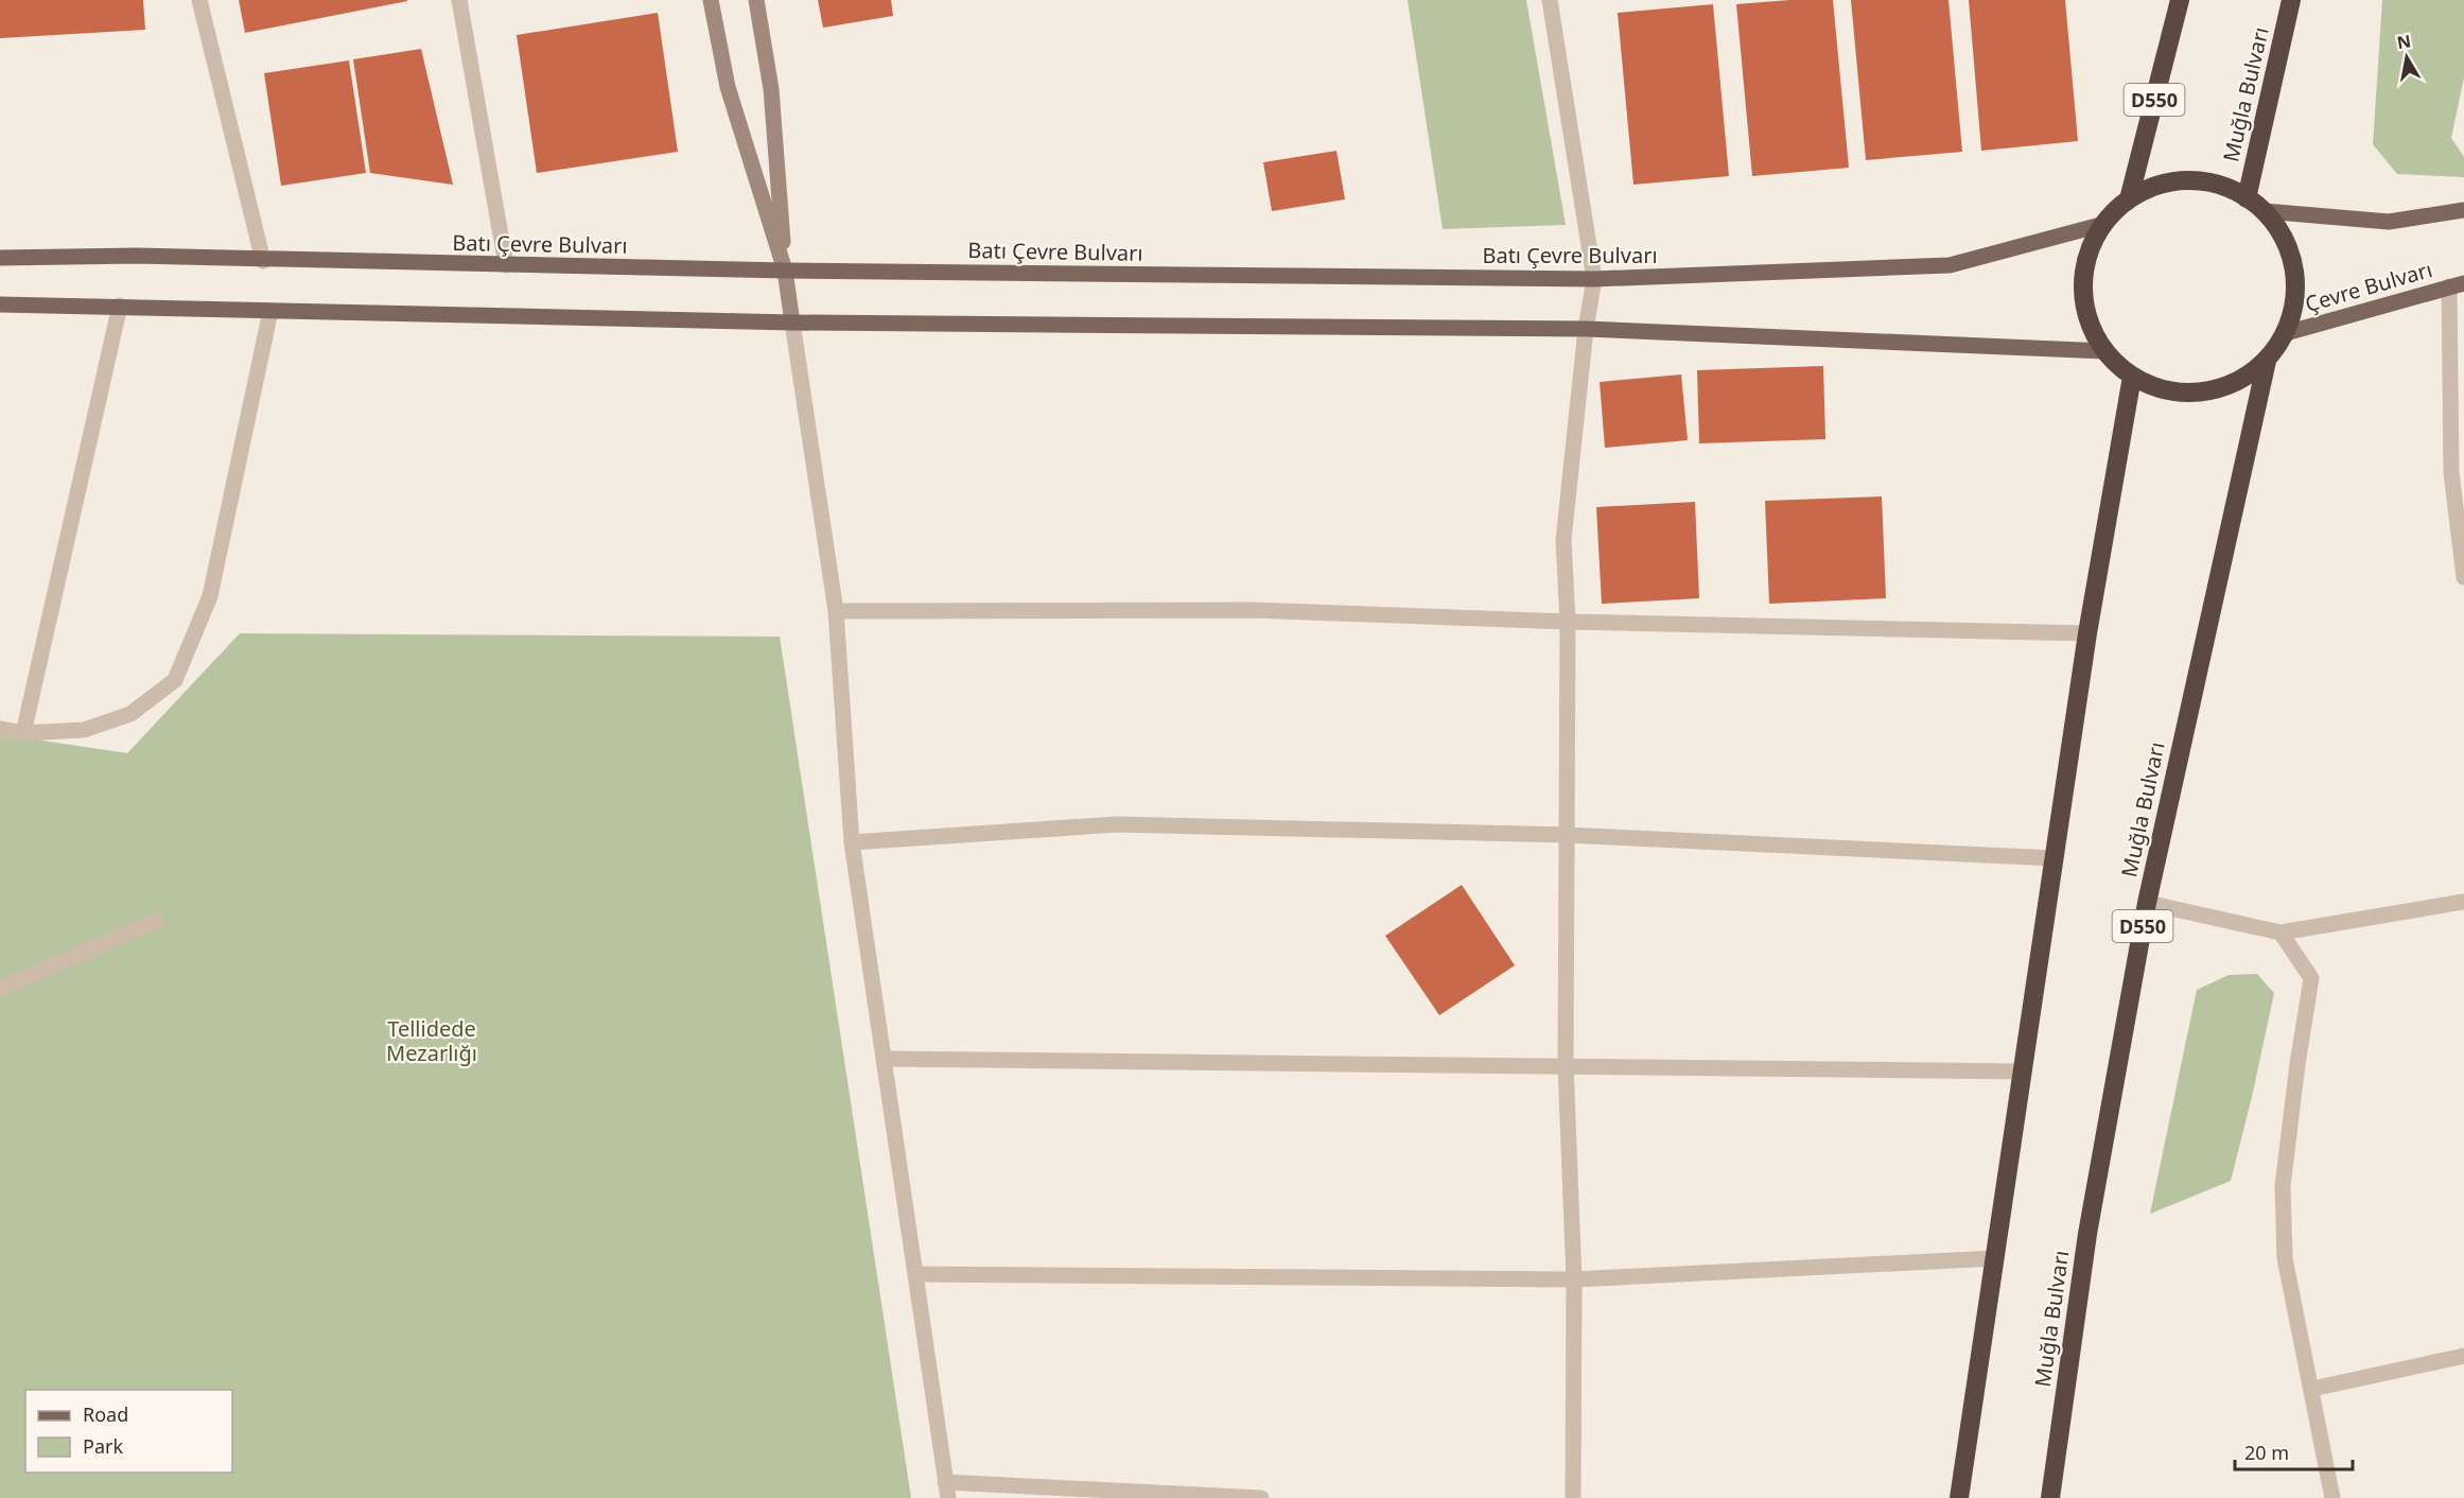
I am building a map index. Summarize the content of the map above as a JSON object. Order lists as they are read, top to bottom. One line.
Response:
{"streets":{"highway":["Muğla Bulvarı","D550"],"main road":["Batı Çevre Bulvarı","Çevre Bulvarı"]},"crossings":[["Muğla Bulvarı","D550"],["Muğla Bulvarı","Batı Çevre Bulvarı"],["Muğla Bulvarı","Çevre Bulvarı"],["D550","Batı Çevre Bulvarı"],["D550","Çevre Bulvarı"],["Batı Çevre Bulvarı","Çevre Bulvarı"]],"parks":["Tellidede Mezarlığı"],"legend":["Road","Park"],"scale_bar":"20 m","north":"top"}
